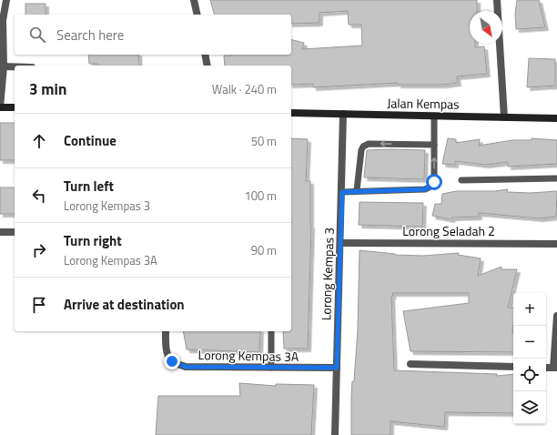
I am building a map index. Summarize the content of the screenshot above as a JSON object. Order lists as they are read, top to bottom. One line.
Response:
{"streets":{"street":["Jalan Kempas","Lorong Seladah 2","Lorong Kempas 3","Lorong Kempas 3A"]},"crossings":[["Jalan Kempas","Lorong Kempas 3"],["Lorong Seladah 2","Lorong Kempas 3"],["Lorong Kempas 3","Lorong Kempas 3A"]],"north":"bottom right","page":{"search":"Search here","heading":["3 min","Walk · 240 m"],"list":[["Continue","50 m"],["Turn left","Lorong Kempas 3","100 m"],["Turn right","Lorong Kempas 3A","90 m"],"Arrive at destination"],"map_buttons":["+","−"]}}
